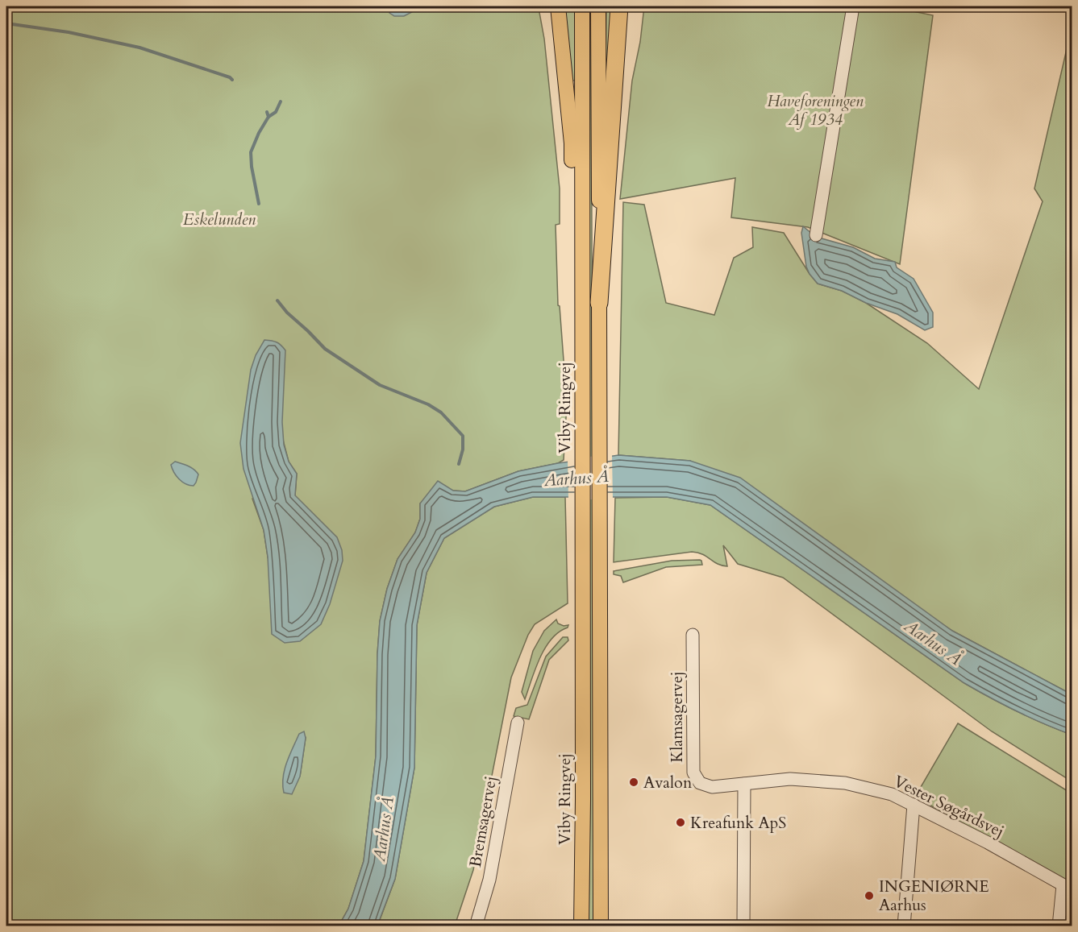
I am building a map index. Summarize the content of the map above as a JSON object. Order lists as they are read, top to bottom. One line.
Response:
{"streets":{"main road":["Viby Ringvej"],"street":["Klamsagervej","Vester Søgårdsvej","Bremsagervej"]},"crossings":[["Klamsagervej","Vester Søgårdsvej"]],"water":["Aarhus Å"],"parks":["Haveforeningen Af 1934","Eskelunden"],"places":["Avalon","Kreafunk ApS","INGENIØRNE Aarhus"]}
